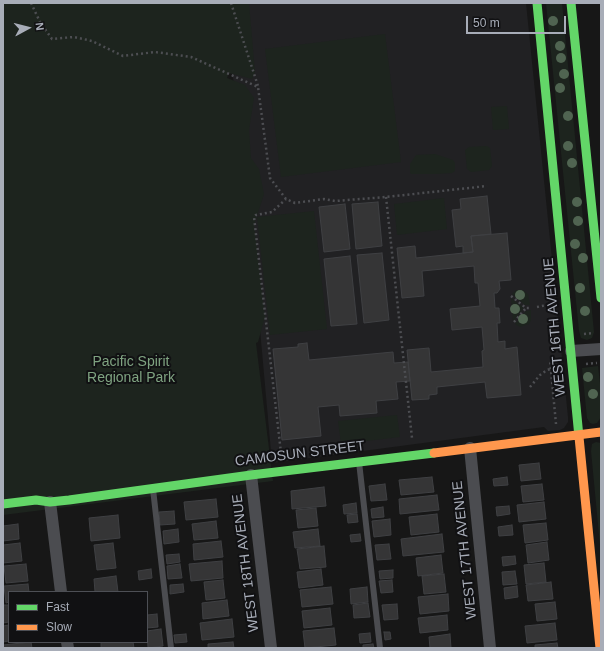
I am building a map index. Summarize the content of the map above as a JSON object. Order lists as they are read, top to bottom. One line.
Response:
{"streets":{"main road":["WEST 16TH AVENUE","CAMOSUN STREET"],"street":["WEST 17TH AVENUE","WEST 18TH AVENUE"]},"crossings":[["WEST 16TH AVENUE","CAMOSUN STREET"],["CAMOSUN STREET","WEST 17TH AVENUE"],["CAMOSUN STREET","WEST 18TH AVENUE"]],"parks":["Pacific Spirit Regional Park"],"legend":["Fast","Slow"],"scale_bar":"50 m","north":"right"}
